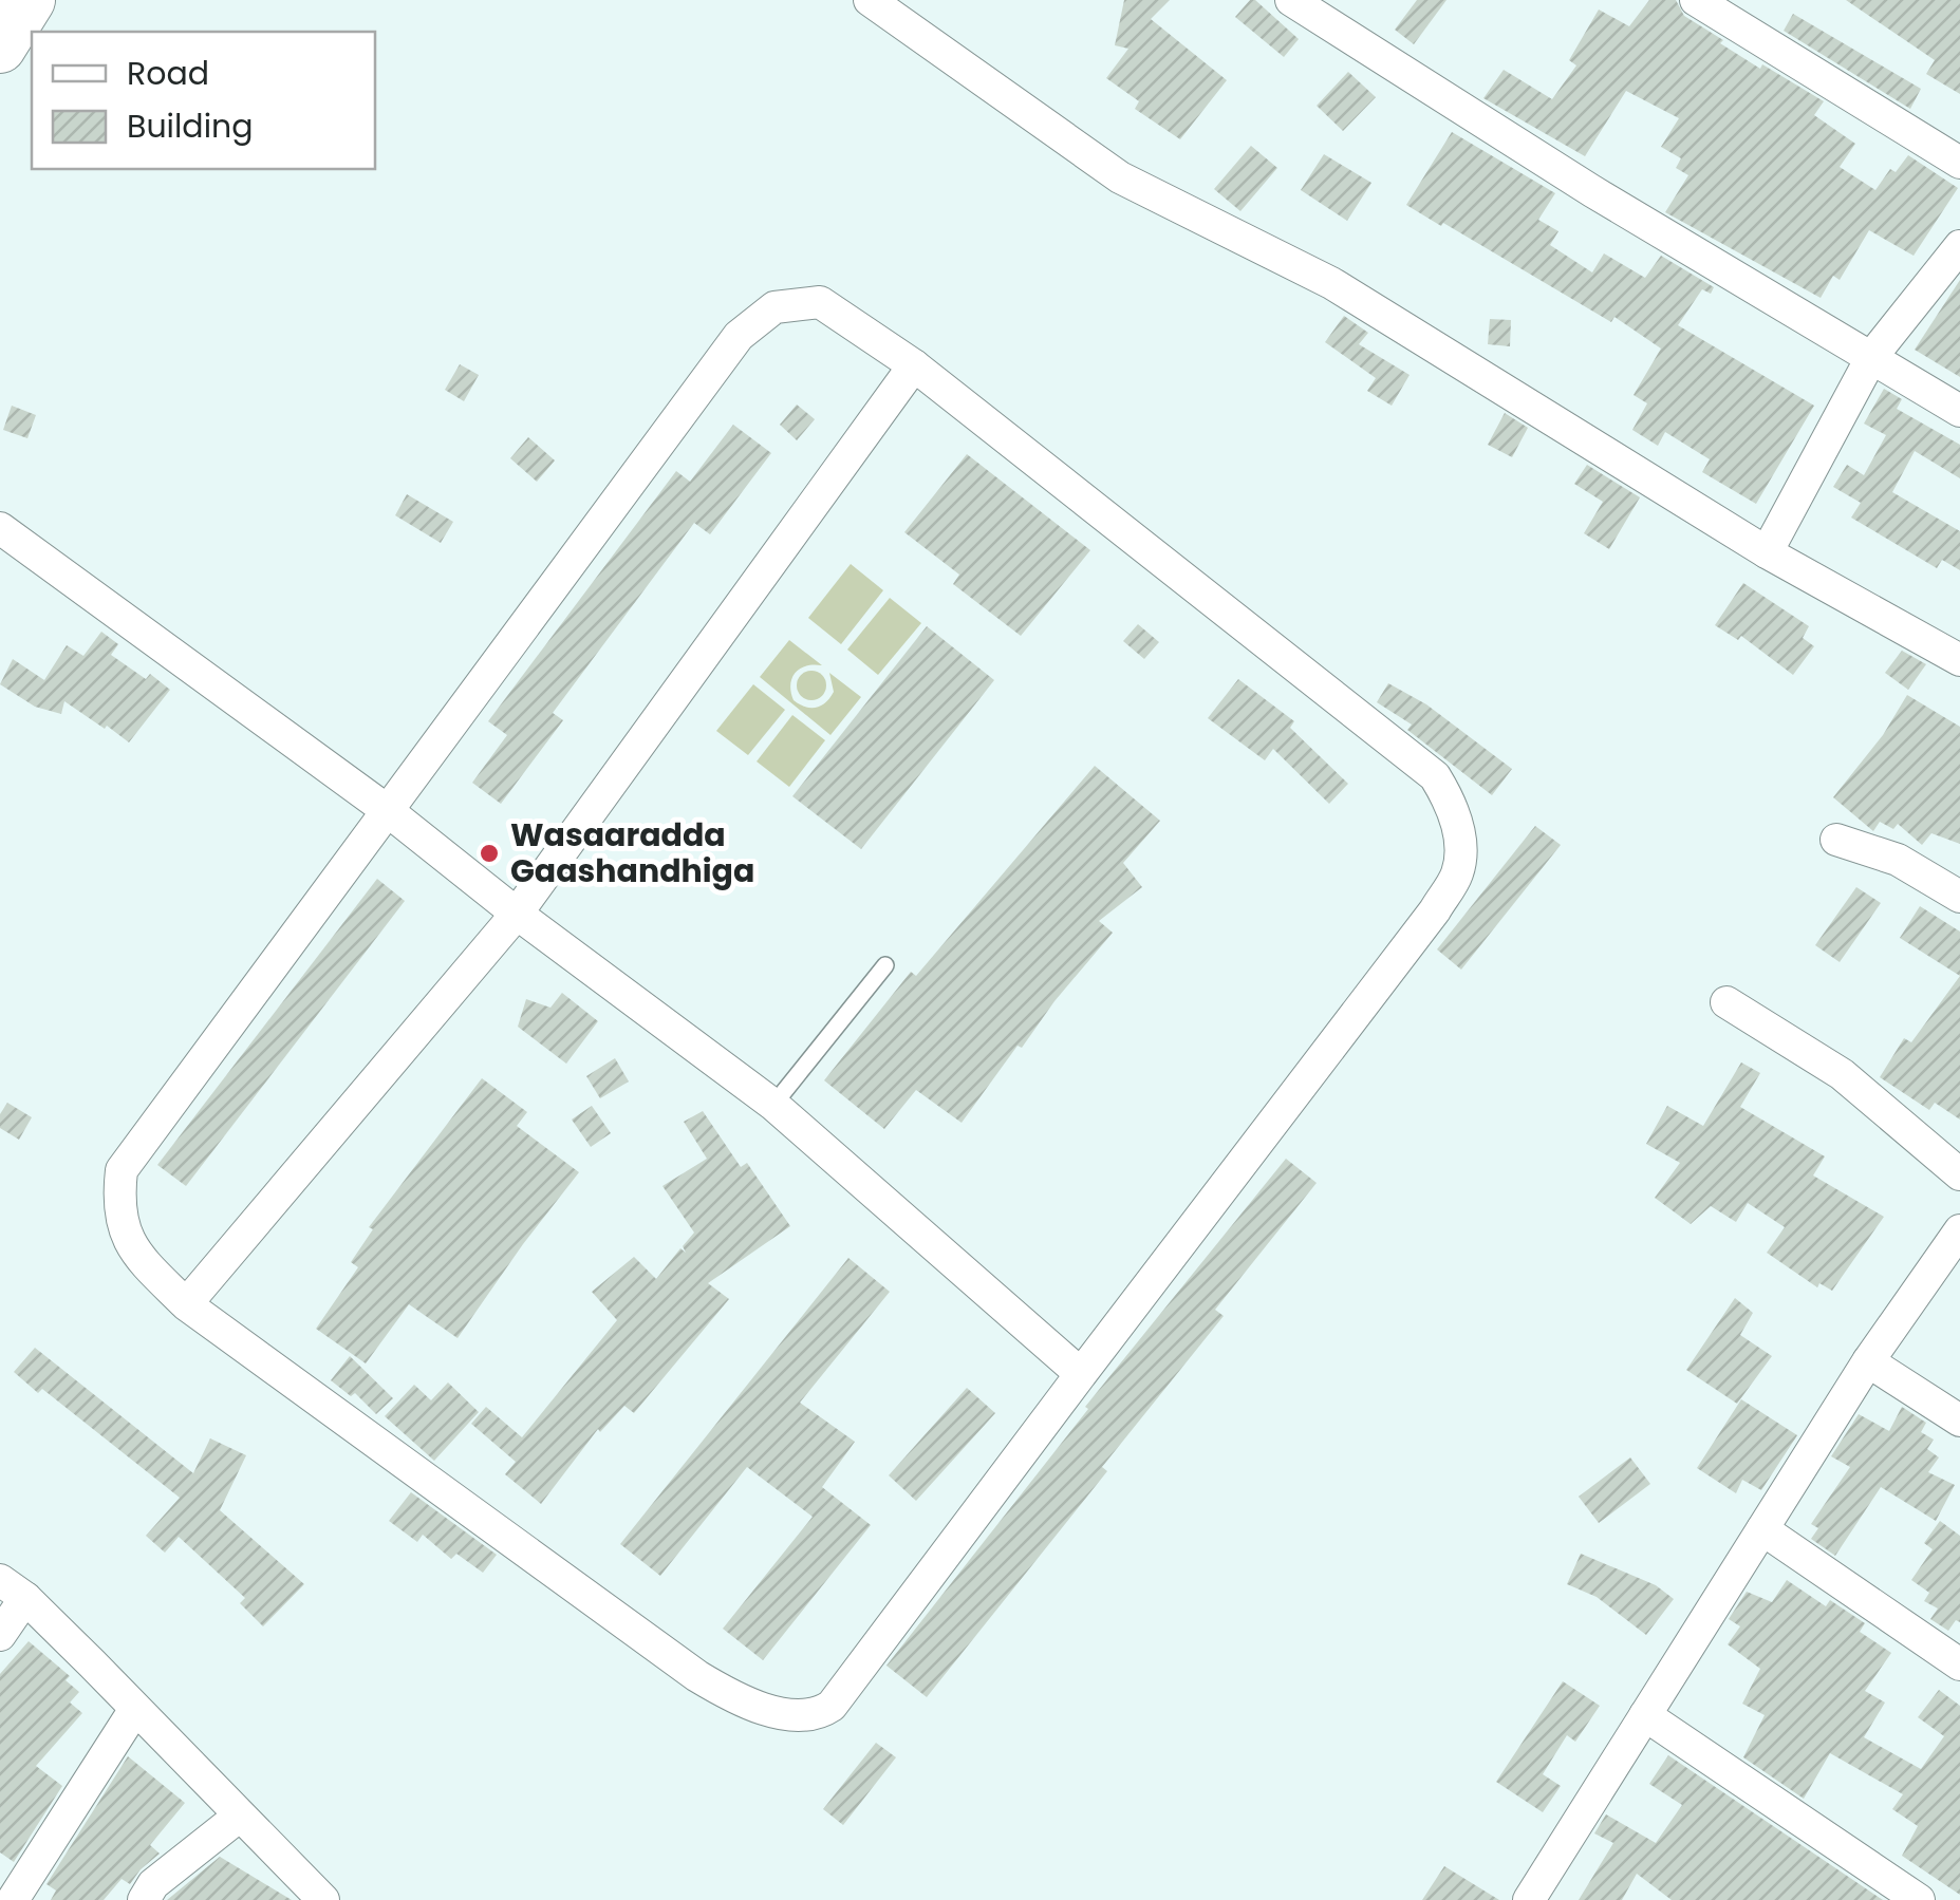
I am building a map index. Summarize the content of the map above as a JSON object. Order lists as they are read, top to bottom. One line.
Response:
{"places":["Wasaaradda Gaashandhiga"],"legend":["Road","Building"]}
